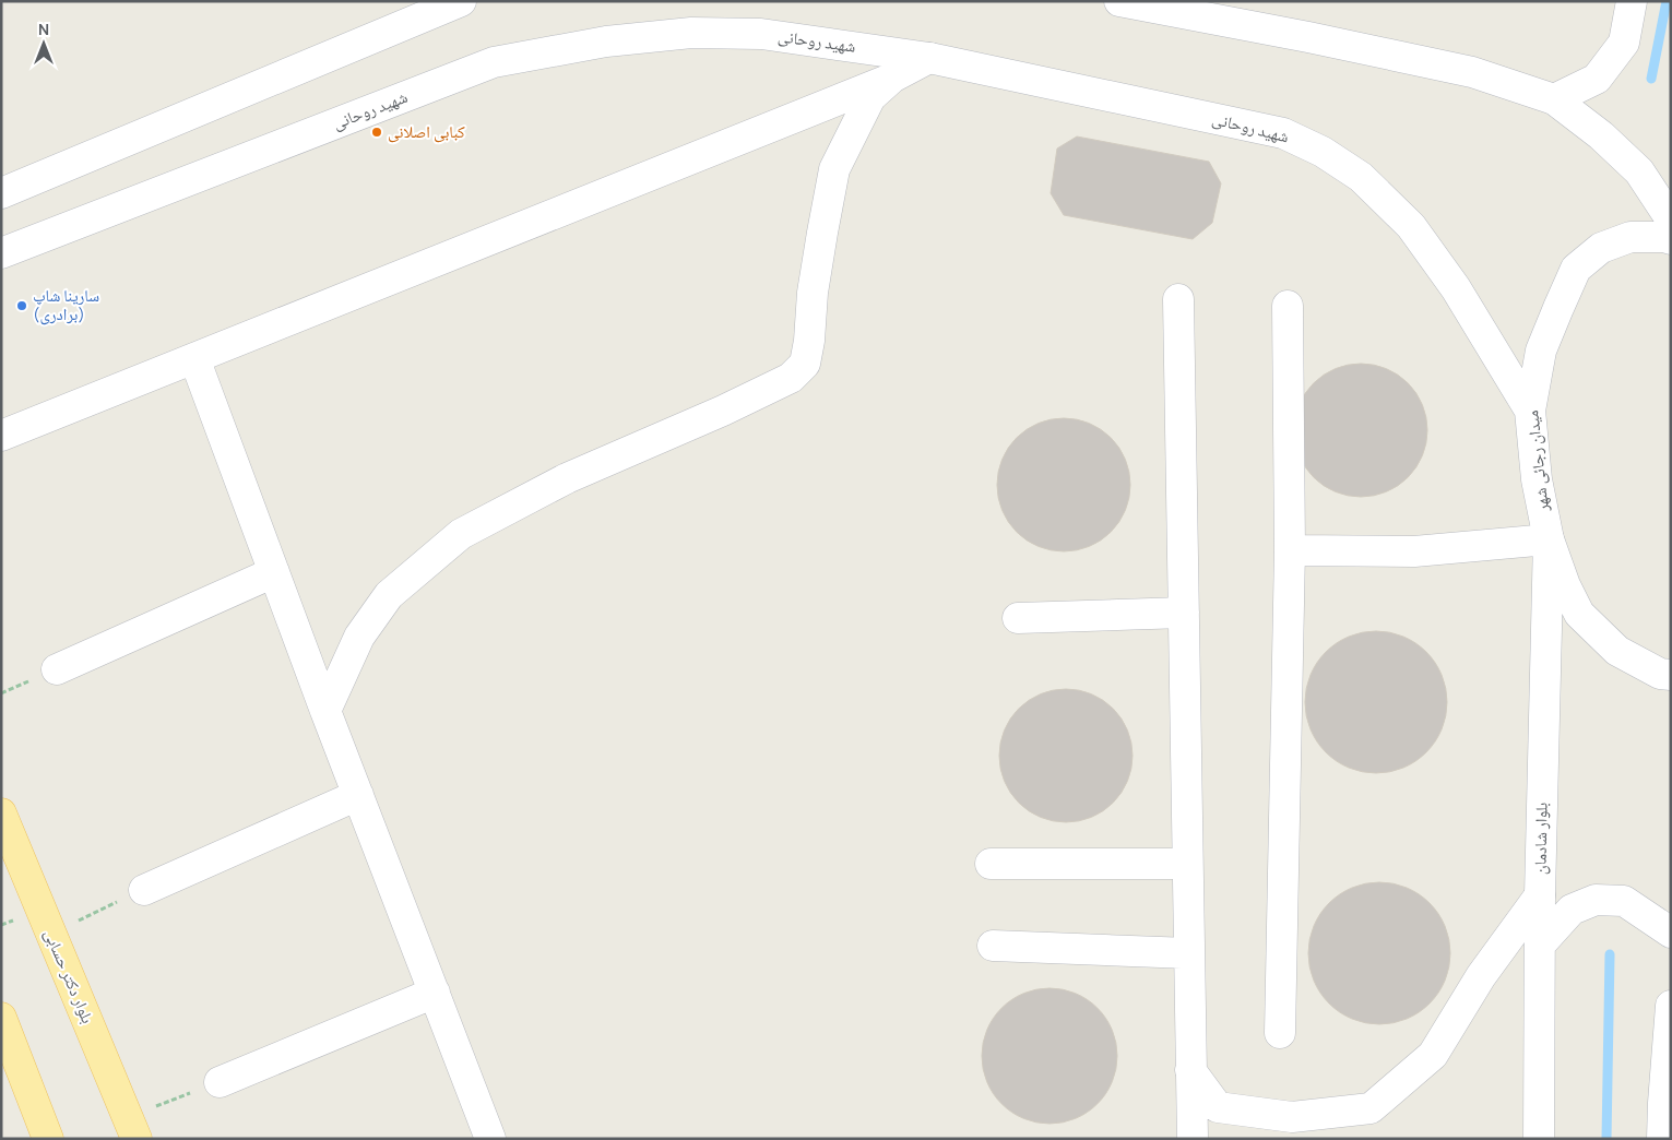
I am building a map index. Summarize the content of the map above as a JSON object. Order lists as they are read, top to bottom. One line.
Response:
{"streets":{"main road":["بلوار دکتر حسابی"],"street":["شهید روحانی","میدان رجائی شهر","بلوار شادمان"]},"crossings":[["شهید روحانی","میدان رجائی شهر"],["میدان رجائی شهر","بلوار شادمان"]],"places":["کبابی اصلانی","سارینا شاپ (برادری)"],"north":"top"}
